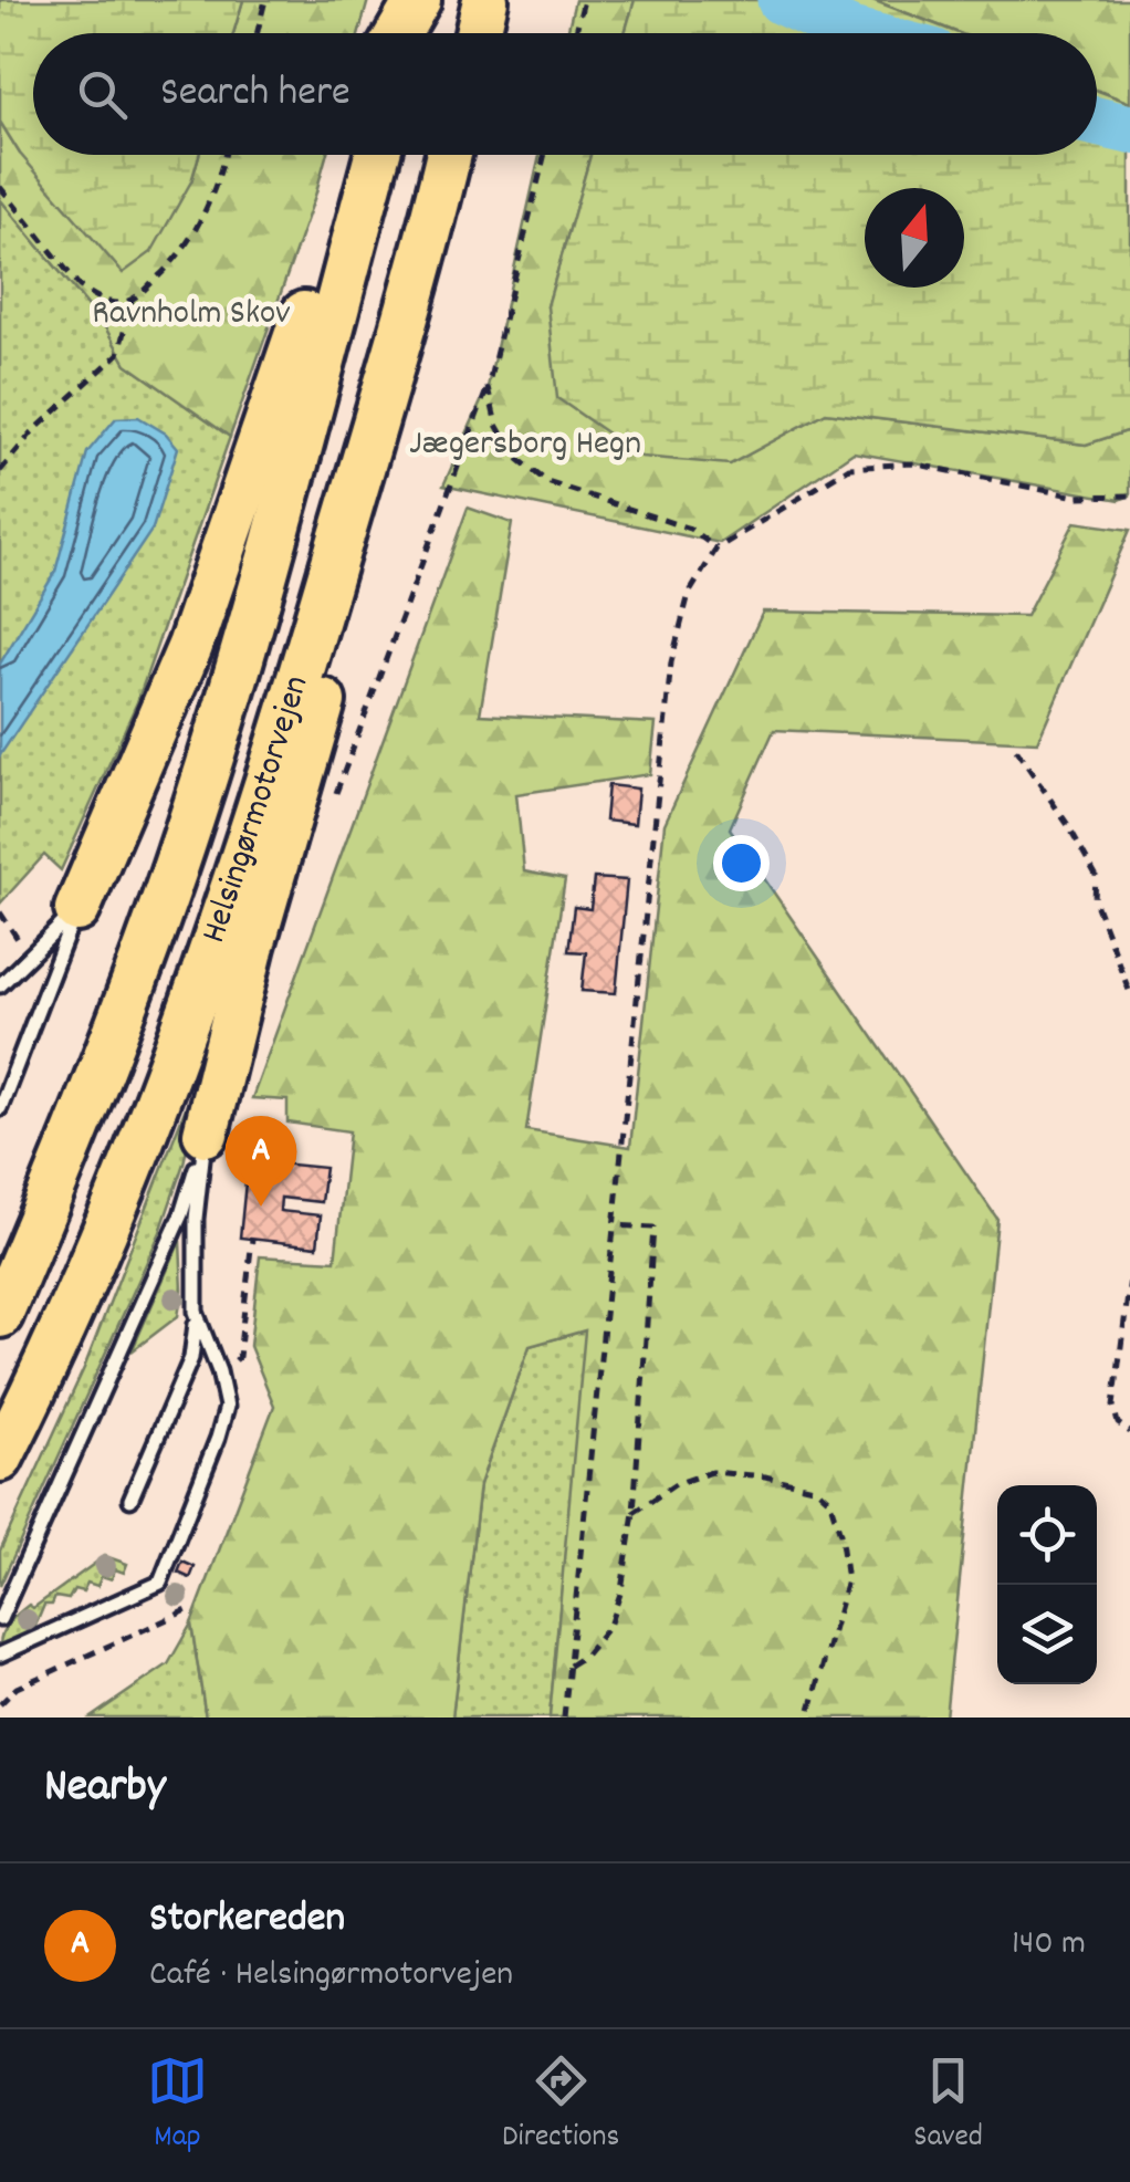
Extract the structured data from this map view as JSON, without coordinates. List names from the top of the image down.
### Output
{
  "streets": {
    "highway": ["Helsingørmotorvejen"]
  },
  "parks": ["Ravnholm Skov", "Jægersborg Hegn"],
  "north": "top",
  "page": {
    "search": "Search here",
    "pins": "A",
    "heading": "Nearby",
    "list": [
      {
        "mark": "A",
        "name": "Storkereden",
        "note": "Café · Helsingørmotorvejen",
        "value": "140 m"
      }
    ],
    "nav": ["Map", "Directions", "Saved"]
  }
}
